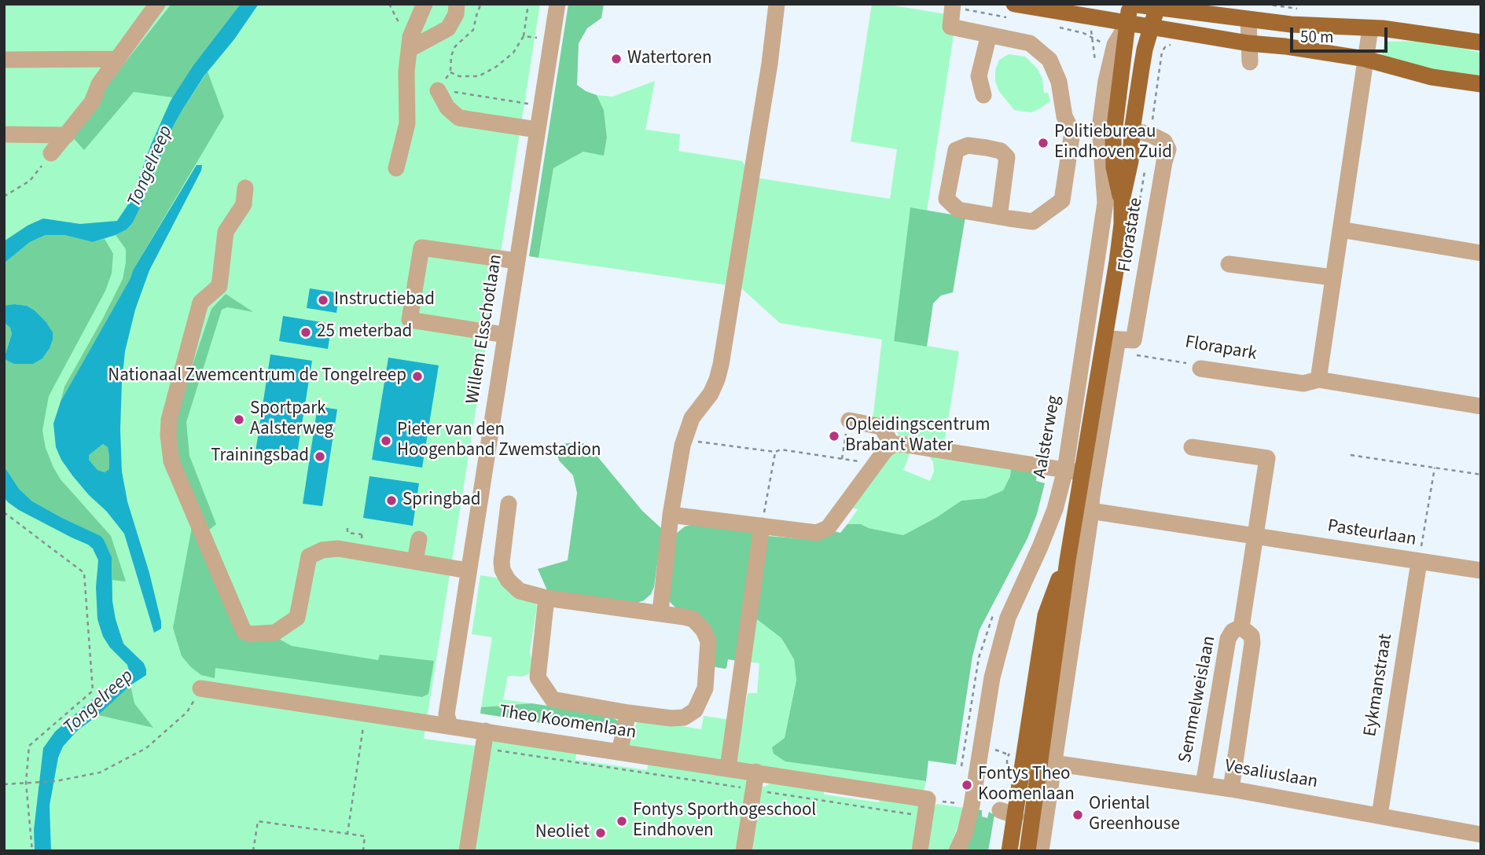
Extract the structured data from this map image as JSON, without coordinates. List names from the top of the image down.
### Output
{
  "streets": {
    "street": [
      "Florastate",
      "Willem Elsschotlaan",
      "Florapark",
      "Aalsterweg",
      "Pasteurlaan",
      "Eykmanstraat",
      "Semmelweislaan",
      "Theo Koomenlaan",
      "Vesaliuslaan"
    ]
  },
  "crossings": [
    ["Florastate", "Florapark"],
    ["Willem Elsschotlaan", "Theo Koomenlaan"],
    ["Pasteurlaan", "Eykmanstraat"],
    ["Pasteurlaan", "Semmelweislaan"],
    ["Eykmanstraat", "Vesaliuslaan"],
    ["Semmelweislaan", "Vesaliuslaan"]
  ],
  "water": ["Tongelreep"],
  "places": [
    "Watertoren",
    "Politiebureau Eindhoven Zuid",
    "Instructiebad",
    "25 meterbad",
    "Nationaal Zwemcentrum de Tongelreep",
    "Sportpark Aalsterweg",
    "Opleidingscentrum Brabant Water",
    "Pieter van den Hoogenband Zwemstadion",
    "Trainingsbad",
    "Springbad",
    "Fontys Theo Koomenlaan",
    "Oriental Greenhouse",
    "Fontys Sporthogeschool Eindhoven",
    "Neoliet"
  ],
  "scale_bar": "50 m"
}
